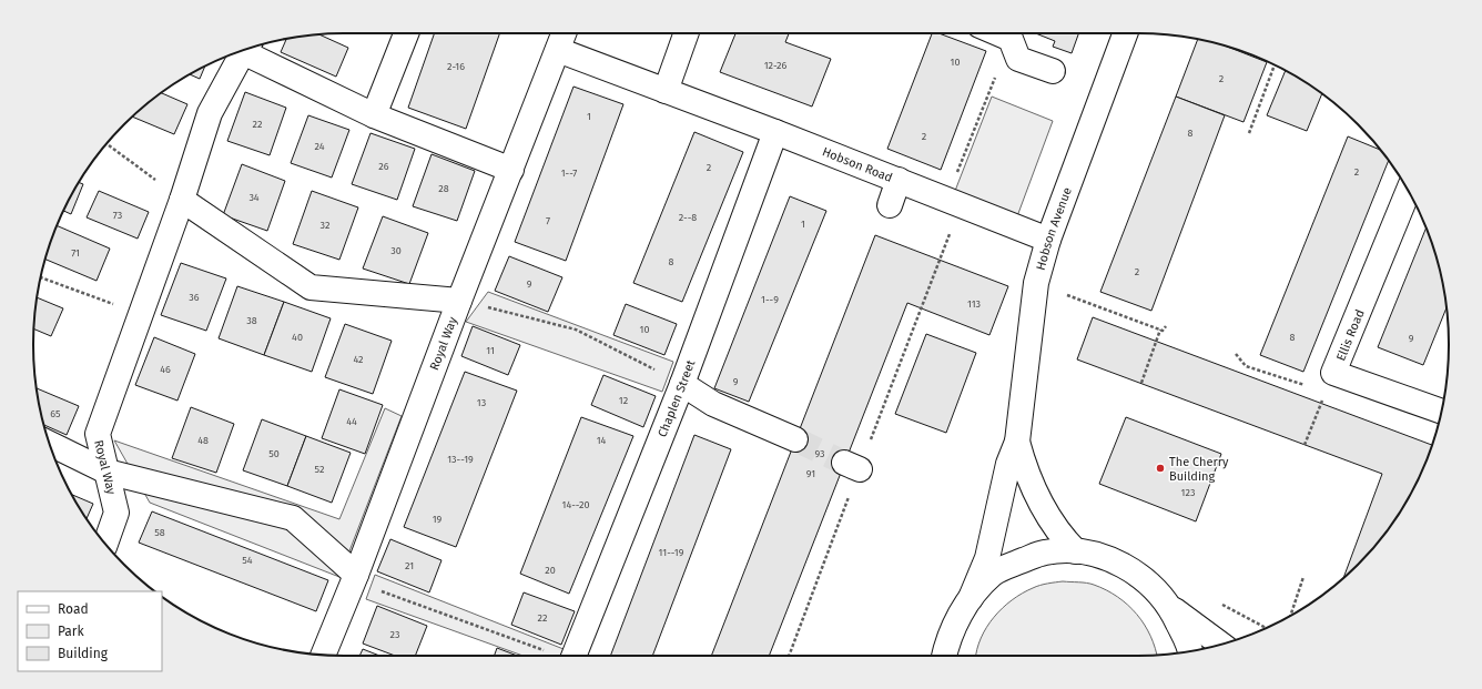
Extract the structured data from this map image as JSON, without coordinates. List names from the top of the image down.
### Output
{
  "streets": {
    "street": [
      "Hobson Road",
      "Hobson Avenue",
      "Ellis Road",
      "Royal Way",
      "Chaplen Street"
    ]
  },
  "crossings": [
    ["Hobson Road", "Hobson Avenue"],
    ["Hobson Road", "Royal Way"],
    ["Hobson Road", "Chaplen Street"]
  ],
  "places": ["The Cherry Building"],
  "house_numbers": [
    "10",
    "12-26",
    "2-16",
    "2",
    "1",
    "22",
    "8",
    "2",
    "24",
    "26",
    "2",
    "2",
    "1--7",
    "28",
    "34",
    "73",
    "2--8",
    "7",
    "1",
    "32",
    "30",
    "71",
    "8",
    "2",
    "9",
    "36",
    "1--9",
    "113",
    "38",
    "10",
    "40",
    "8",
    "9",
    "11",
    "42",
    "46",
    "9",
    "12",
    "13",
    "65",
    "44",
    "48",
    "14",
    "50",
    "93",
    "13--19",
    "52",
    "91",
    "123",
    "14--20",
    "19",
    "58",
    "11--19",
    "54",
    "21",
    "20",
    "22",
    "23"
  ],
  "legend": ["Road", "Park", "Building"]
}
